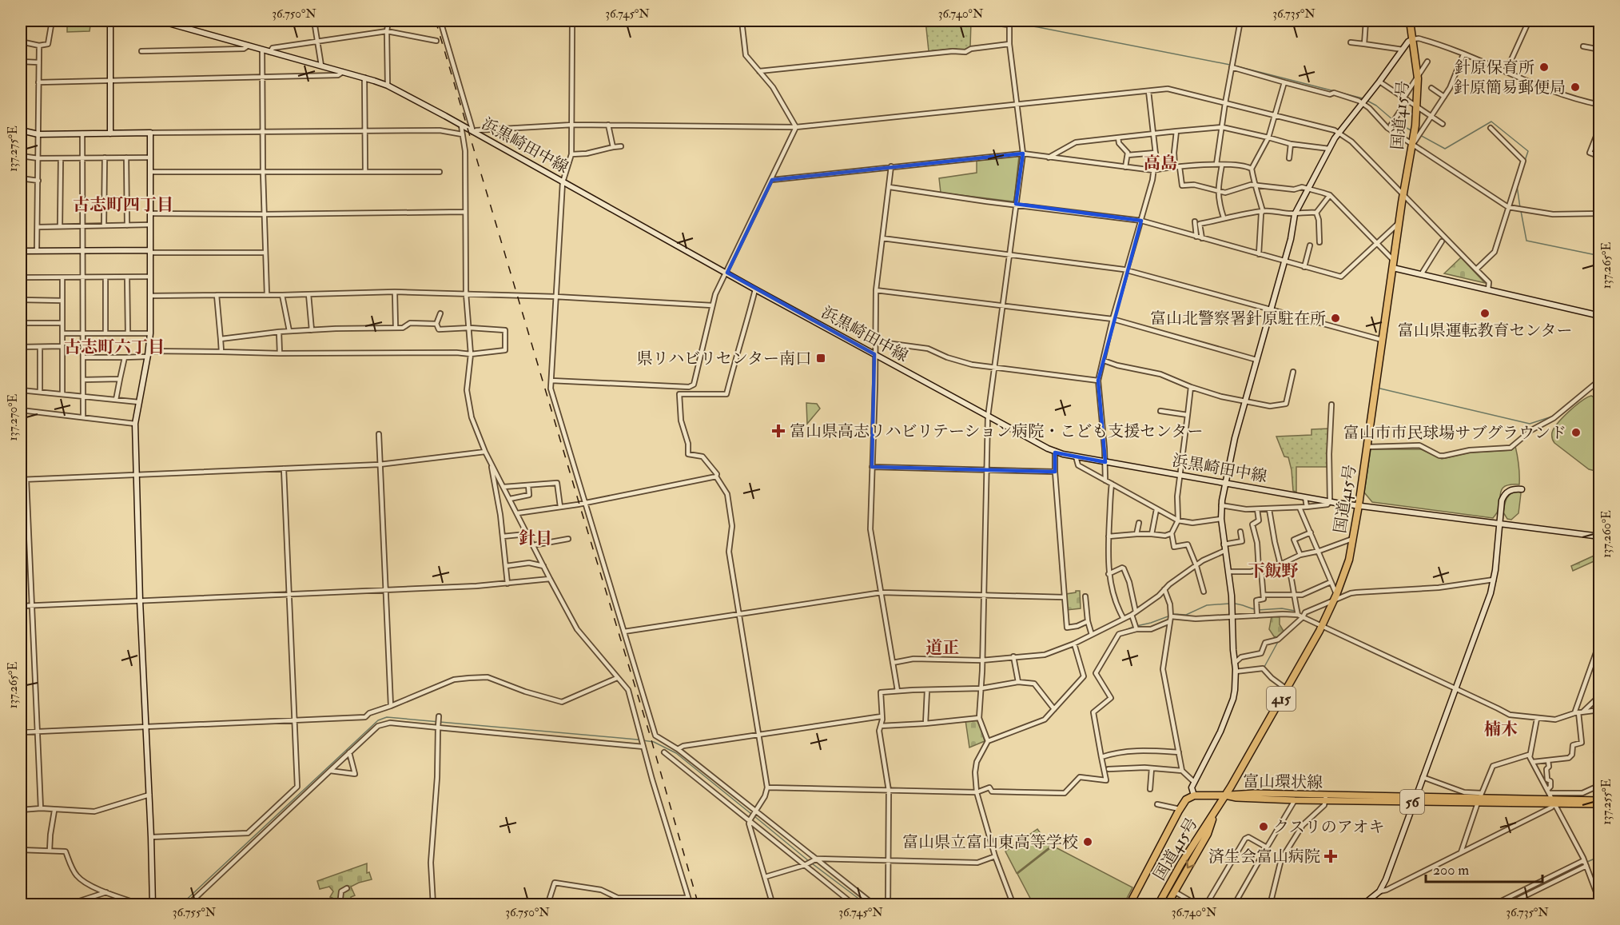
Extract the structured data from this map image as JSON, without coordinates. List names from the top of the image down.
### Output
{
  "streets": {
    "highway": ["国道415号", "415"],
    "main road": ["富山環状線", "56"],
    "street": ["浜黒崎田中線"]
  },
  "crossings": [
    ["国道415号", "浜黒崎田中線"],
    ["国道415号", "富山環状線"]
  ],
  "districts": [
    "高島",
    "古志町四丁目",
    "古志町六丁目",
    "針日",
    "下飯野",
    "道正",
    "楠木"
  ],
  "places": {
    "other": [
      "針原保育所",
      "針原簡易郵便局",
      "富山県運転教育センター",
      "富山北警察署針原駐在所",
      "富山市市民球場サブグラウンド",
      "クスリのアオキ",
      "富山県立富山東高等学校"
    ],
    "transit": ["県リハビリセンター南口"],
    "health": ["富山県高志リハビリテーション病院・こども支援センター", "済生会富山病院"]
  },
  "scale_bar": "200 m",
  "coordinates": [
    "36.750°N",
    "36.745°N",
    "36.740°N",
    "36.735°N",
    "137.275°E",
    "137.265°E",
    "137.270°E",
    "137.260°E",
    "137.255°E",
    "36.755°N"
  ]
}
